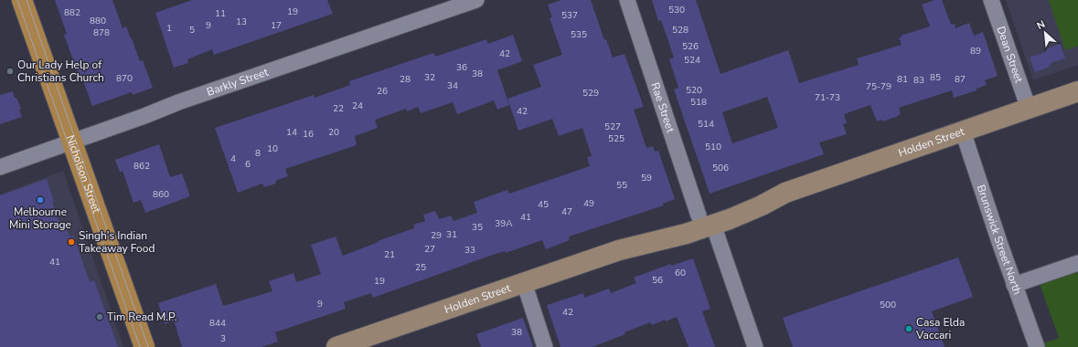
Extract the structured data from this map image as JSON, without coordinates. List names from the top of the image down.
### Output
{
  "streets": {
    "main road": ["Holden Street", "Nicholson Street"],
    "street": [
      "Dean Street",
      "Barkly Street",
      "Rae Street",
      "Brunswick Street North"
    ]
  },
  "crossings": [
    ["Dean Street", "Holden Street"],
    ["Barkly Street", "Nicholson Street"],
    ["Rae Street", "Holden Street"],
    ["Holden Street", "Brunswick Street North"]
  ],
  "places": [
    "Our Lady Help of Christians Church",
    "Melbourne Mini Storage",
    "Singh's Indian Takeaway Food",
    "Tim Read M.P.",
    "Casa Elda Vaccari"
  ],
  "house_numbers": [
    "530",
    "19",
    "882",
    "11",
    "537",
    "880",
    "13",
    "9",
    "17",
    "1",
    "5",
    "528",
    "878",
    "535",
    "526",
    "89",
    "42",
    "524",
    "36",
    "38",
    "32",
    "85",
    "870",
    "28",
    "81",
    "87",
    "83",
    "34",
    "75-79",
    "520",
    "26",
    "529",
    "71-73",
    "518",
    "24",
    "22",
    "42",
    "514",
    "527",
    "14",
    "20",
    "16",
    "525",
    "510",
    "10",
    "8",
    "4",
    "6",
    "862",
    "506",
    "59",
    "55",
    "860",
    "49",
    "45",
    "47",
    "41",
    "39A",
    "35",
    "31",
    "29",
    "27",
    "33",
    "21",
    "41",
    "25",
    "60",
    "56",
    "19",
    "9",
    "500",
    "42",
    "844",
    "38",
    "3"
  ],
  "north": "top left"
}
